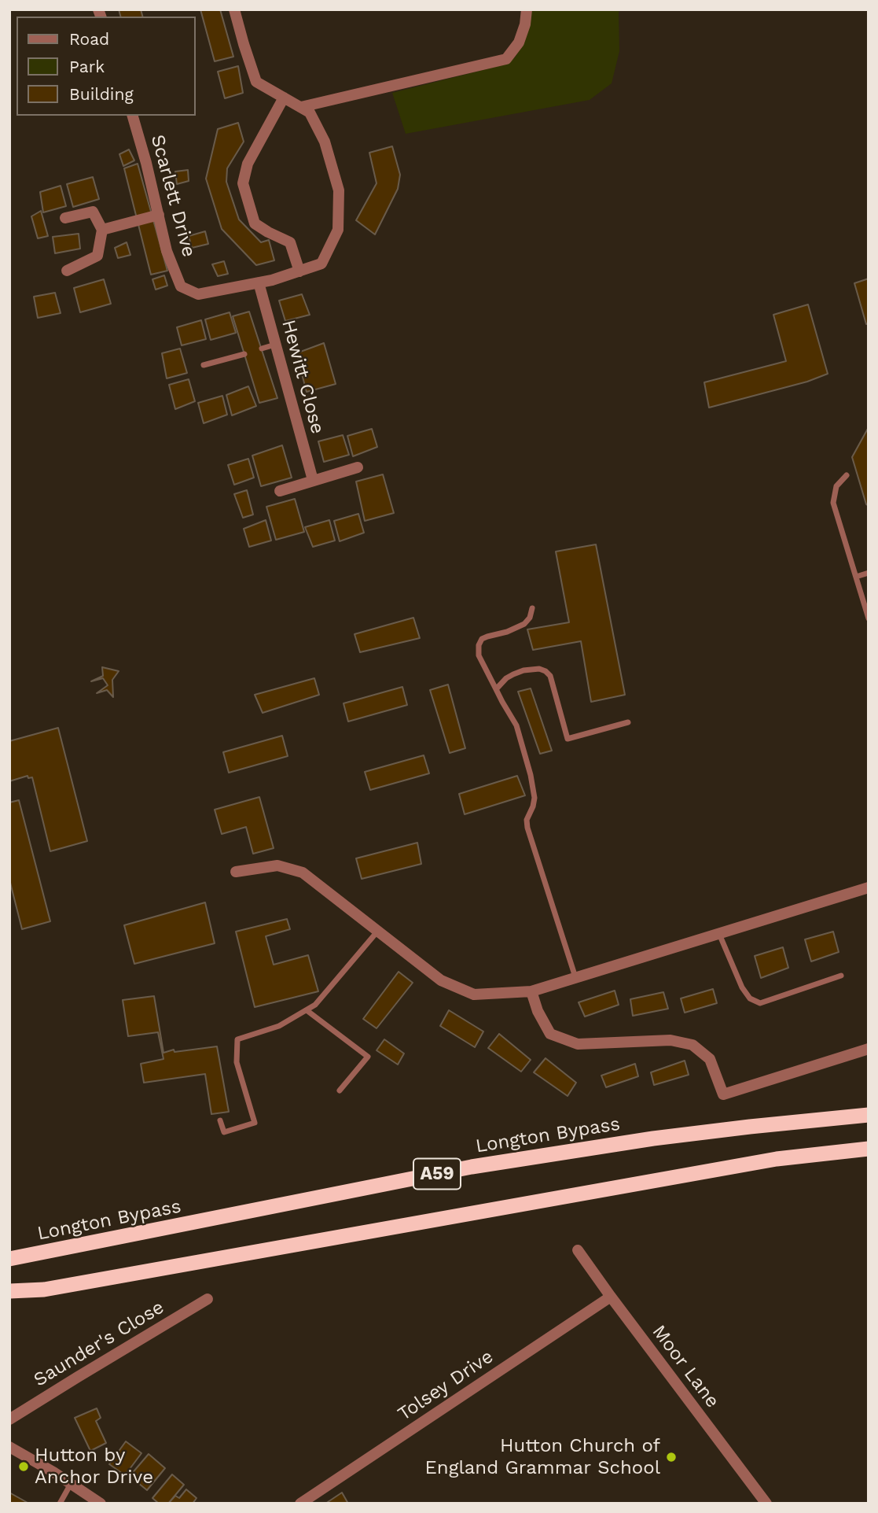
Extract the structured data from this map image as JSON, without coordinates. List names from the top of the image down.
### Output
{
  "streets": {
    "highway": ["Longton Bypass", "A59"],
    "street": [
      "Scarlett Drive",
      "Hewitt Close",
      "Saunder's Close",
      "Moor Lane",
      "Tolsey Drive"
    ]
  },
  "crossings": [
    ["Scarlett Drive", "Hewitt Close"],
    ["Moor Lane", "Tolsey Drive"]
  ],
  "places": ["Hutton Church of England Grammar School", "Hutton by Anchor Drive"],
  "legend": ["Road", "Park", "Building"]
}
